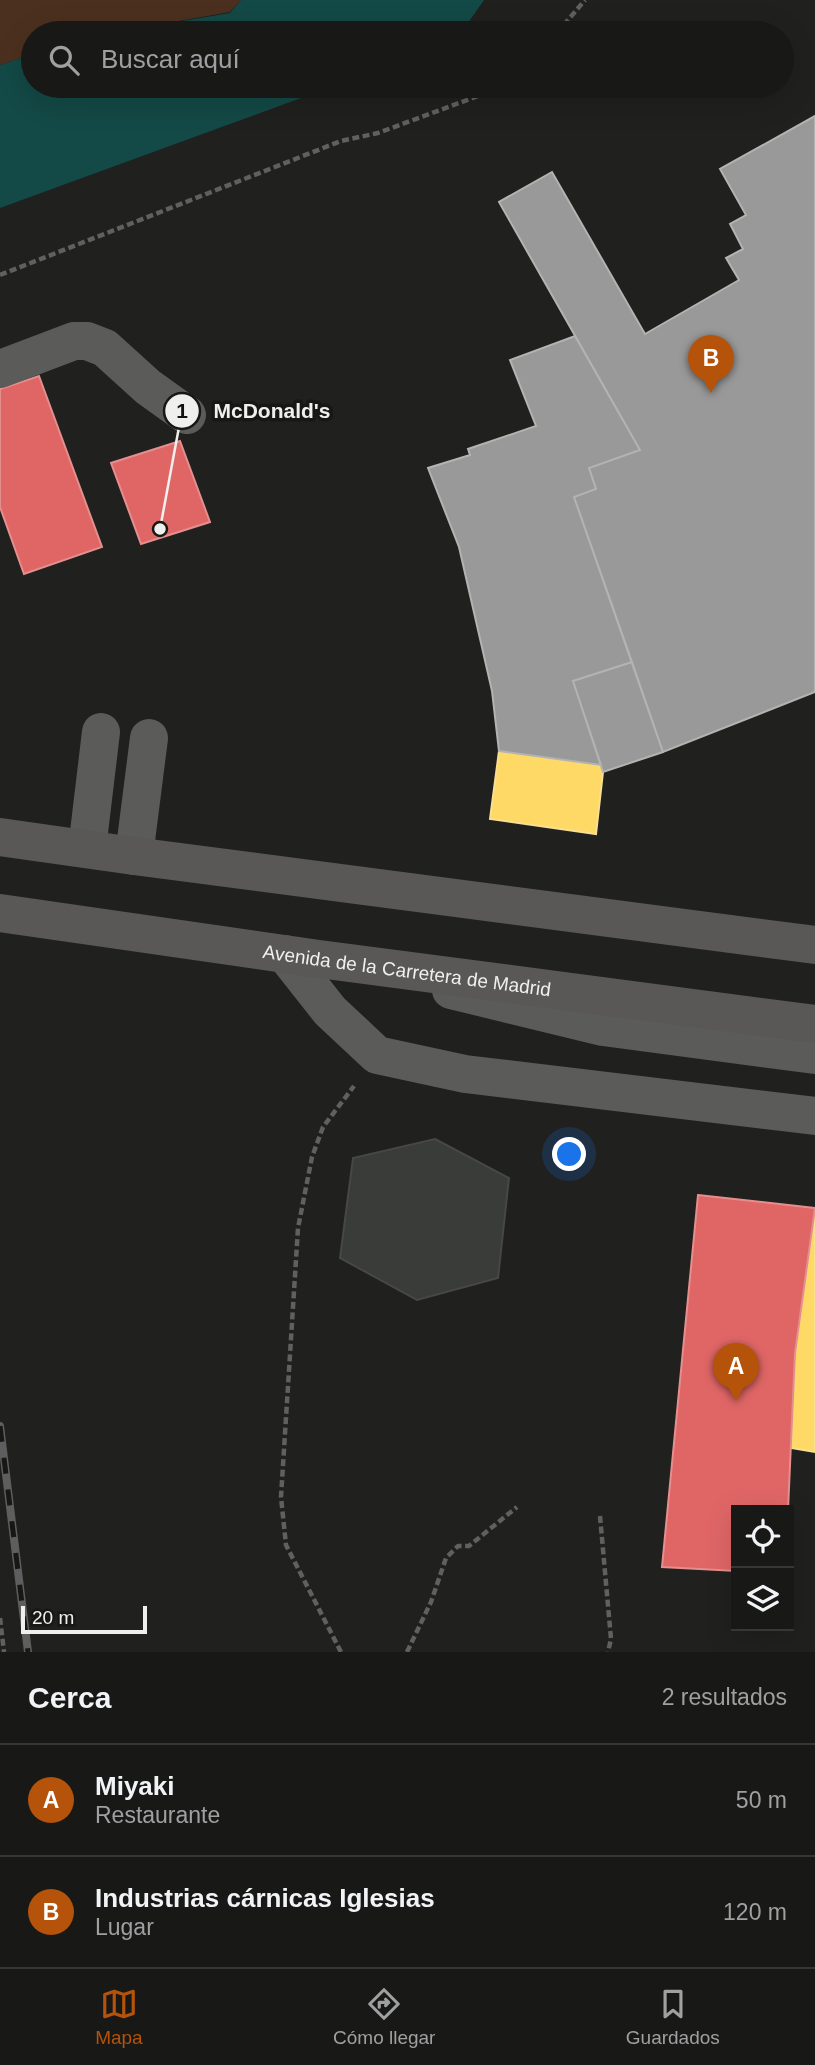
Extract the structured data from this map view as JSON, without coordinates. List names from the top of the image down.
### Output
{
  "streets": {
    "highway": ["Avenida de la Carretera de Madrid"]
  },
  "places": ["McDonald's"],
  "scale_bar": "20 m",
  "page": {
    "search": "Buscar aquí",
    "pins": ["B", "A"],
    "scale": "20 m",
    "heading": ["Cerca", "2 resultados"],
    "list": [
      {
        "mark": "A",
        "name": "Miyaki",
        "note": "Restaurante",
        "value": "50 m"
      },
      {
        "mark": "B",
        "name": "Industrias cárnicas Iglesias",
        "note": "Lugar",
        "value": "120 m"
      }
    ],
    "nav": ["Mapa", "Cómo llegar", "Guardados"]
  }
}
